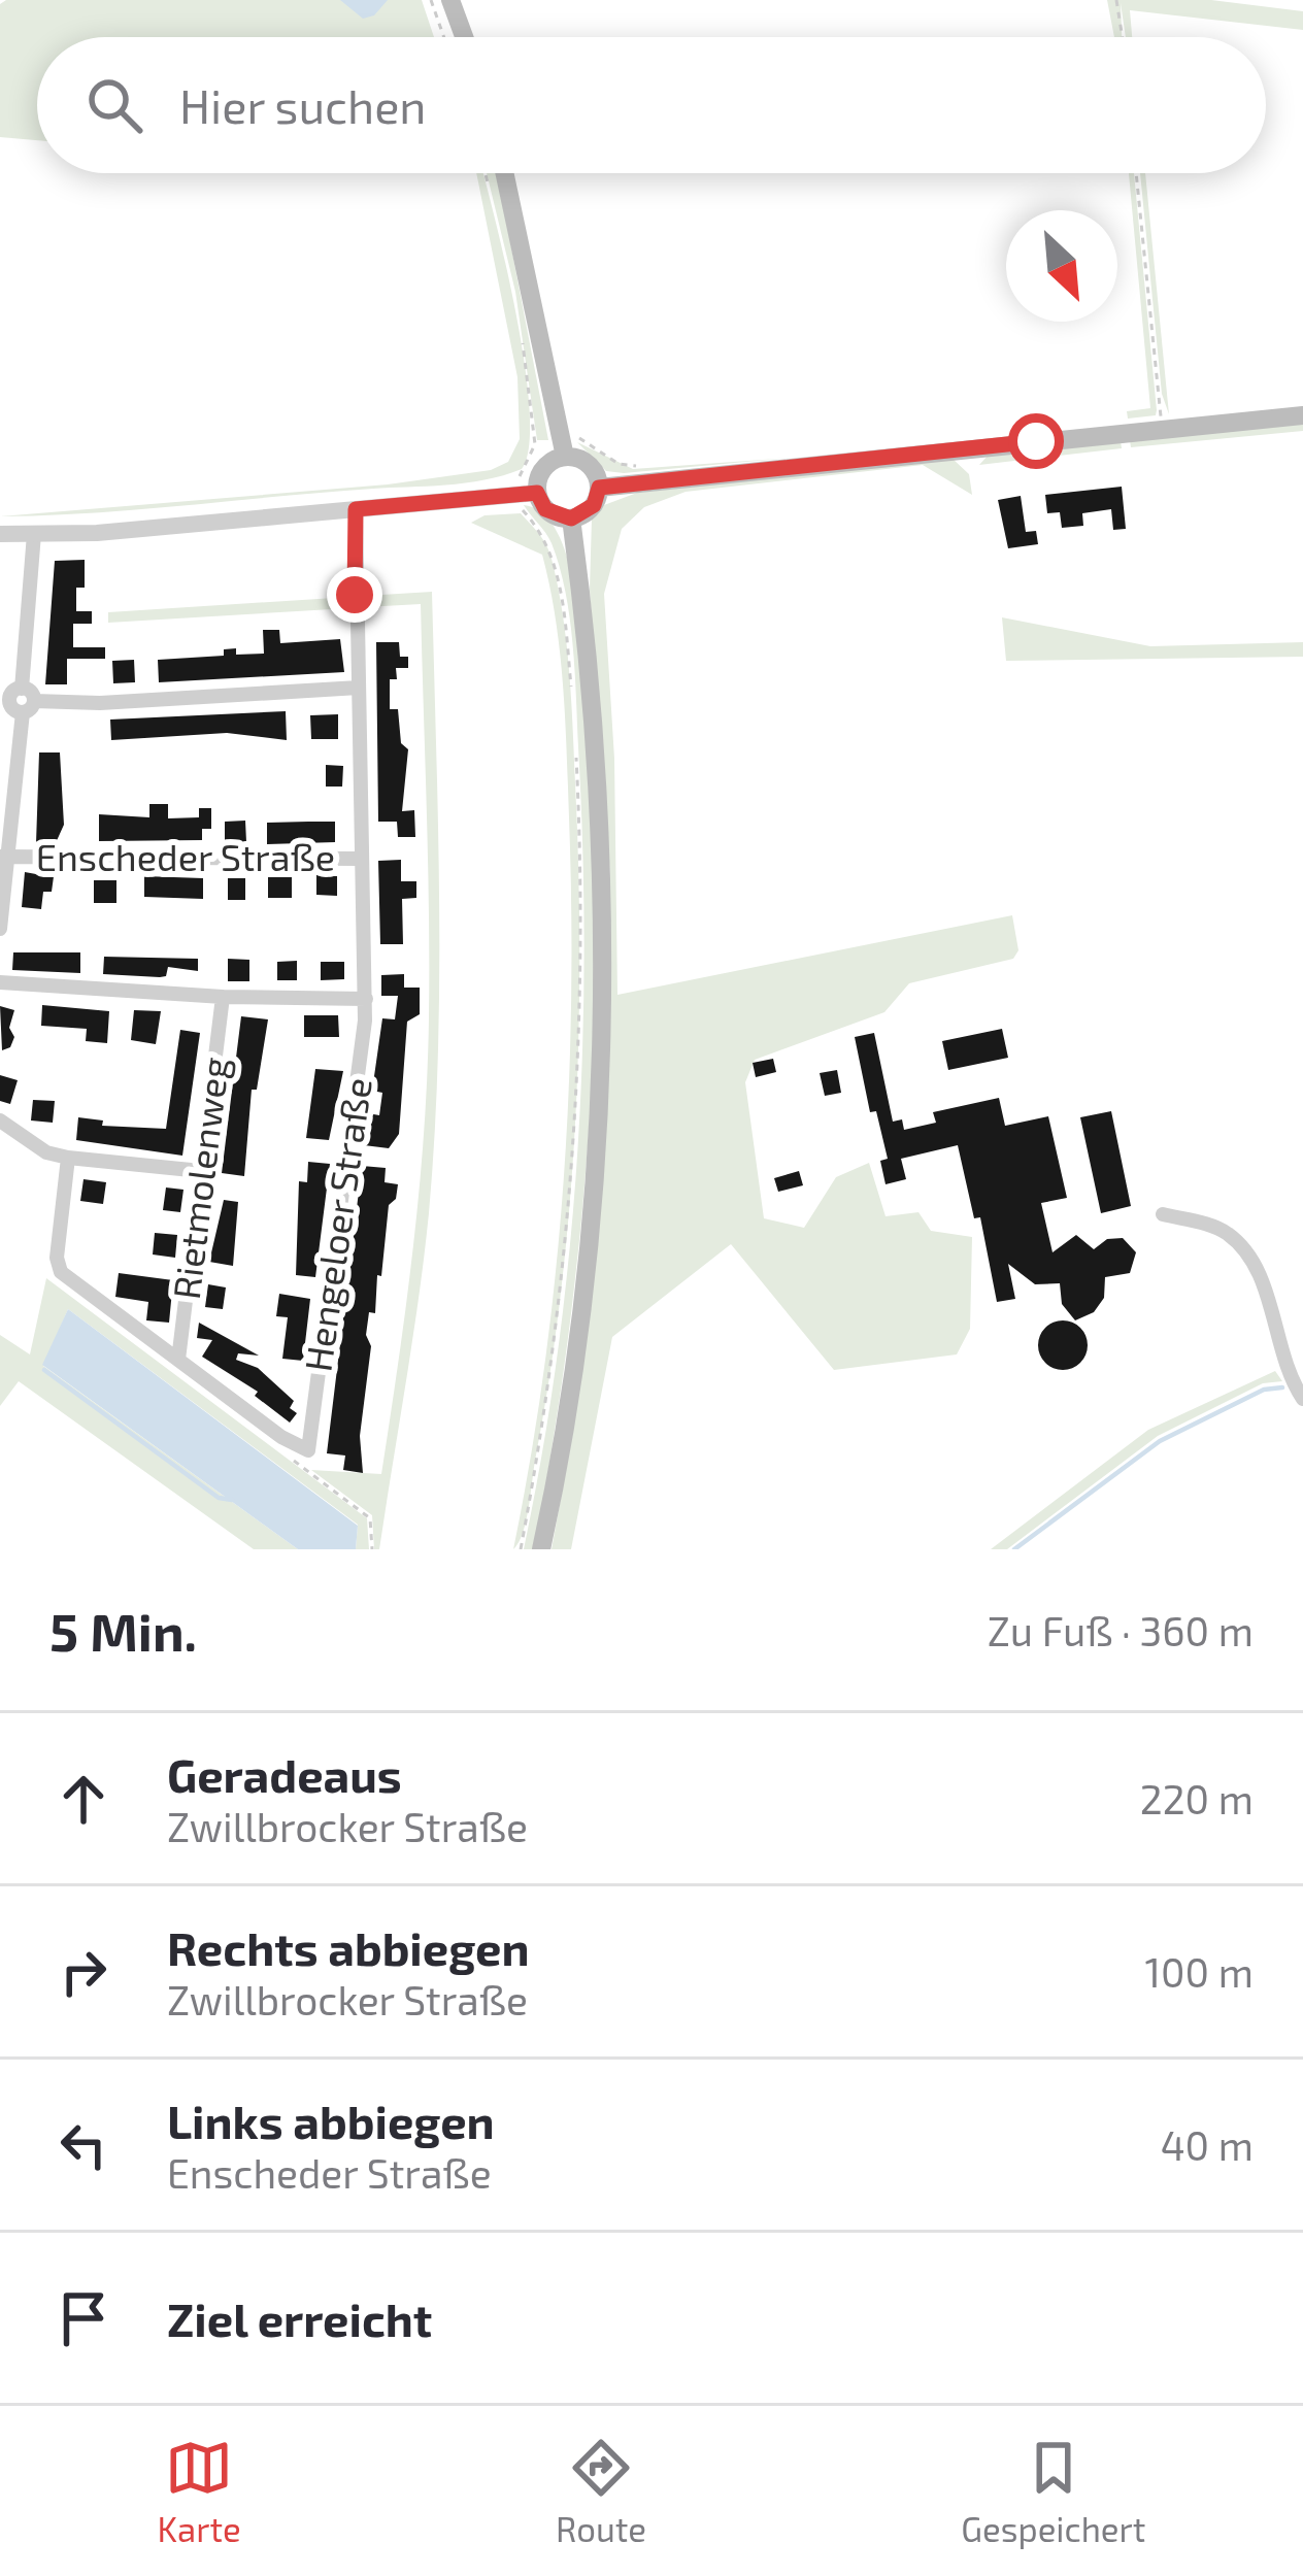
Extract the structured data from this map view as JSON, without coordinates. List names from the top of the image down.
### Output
{
  "streets": {
    "street": ["Enscheder Straße", "Rietmolenweg", "Hengeloer Straße"]
  },
  "crossings": [
    ["Enscheder Straße", "Hengeloer Straße"],
    ["Rietmolenweg", "Hengeloer Straße"]
  ],
  "north": "bottom right",
  "page": {
    "search": "Hier suchen",
    "heading": ["5 Min.", "Zu Fuß · 360 m"],
    "list": [
      ["Geradeaus", "Zwillbrocker Straße", "220 m"],
      ["Rechts abbiegen", "Zwillbrocker Straße", "100 m"],
      ["Links abbiegen", "Enscheder Straße", "40 m"],
      "Ziel erreicht"
    ],
    "nav": ["Karte", "Route", "Gespeichert"]
  }
}
